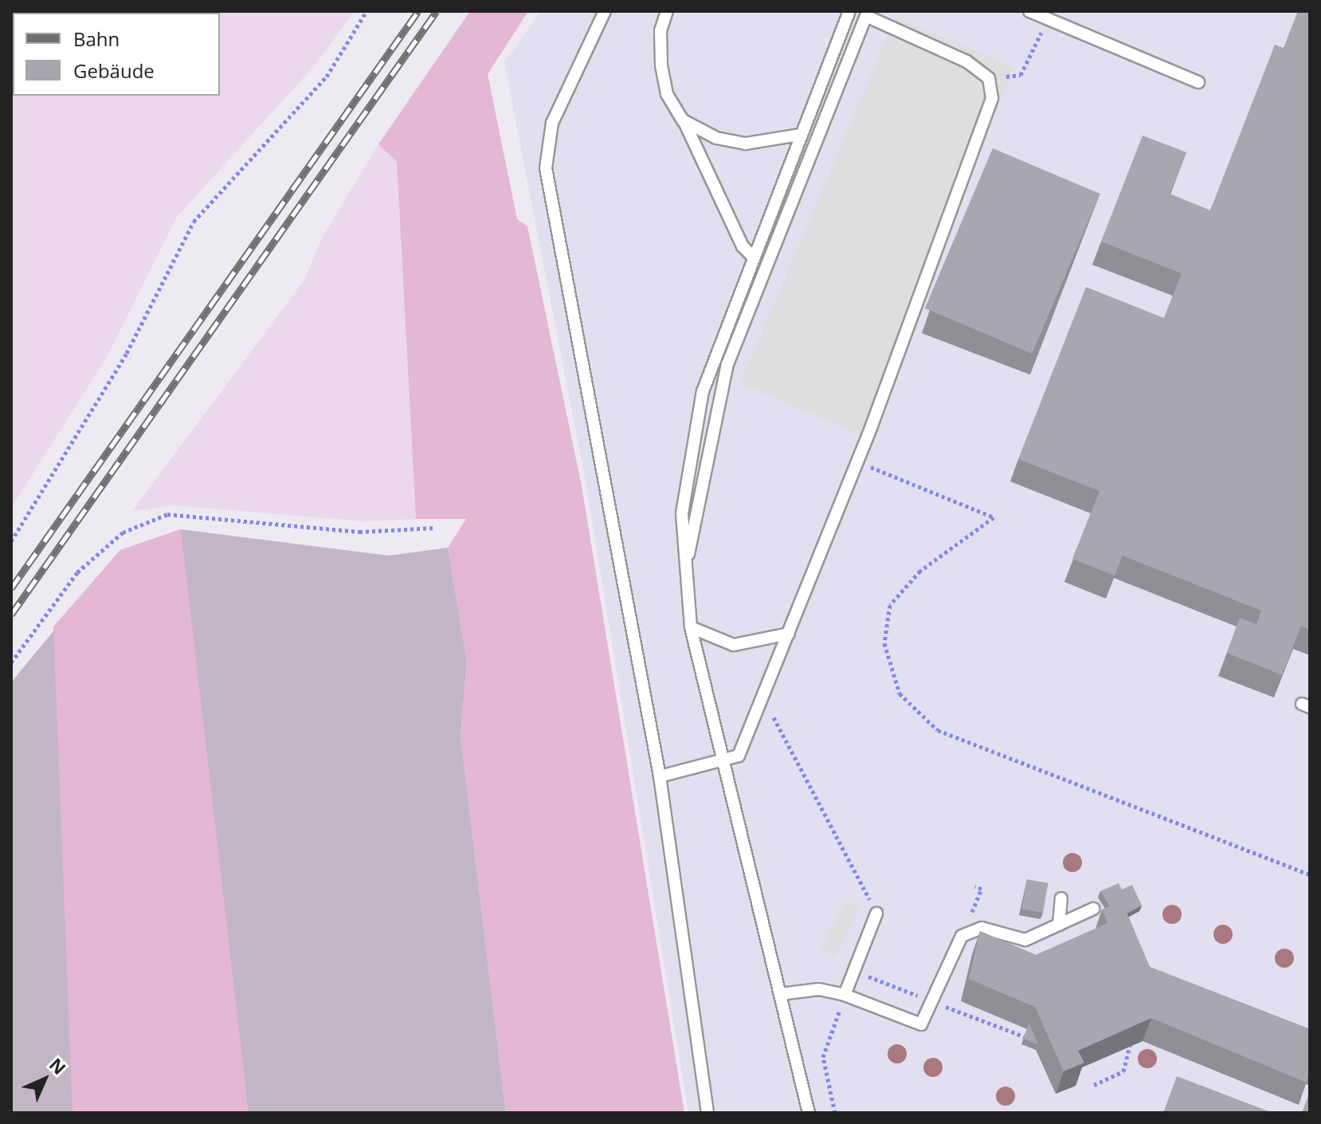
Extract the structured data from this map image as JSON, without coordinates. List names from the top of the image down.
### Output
{
  "legend": ["Bahn", "Gebäude"],
  "north": "top right"
}
